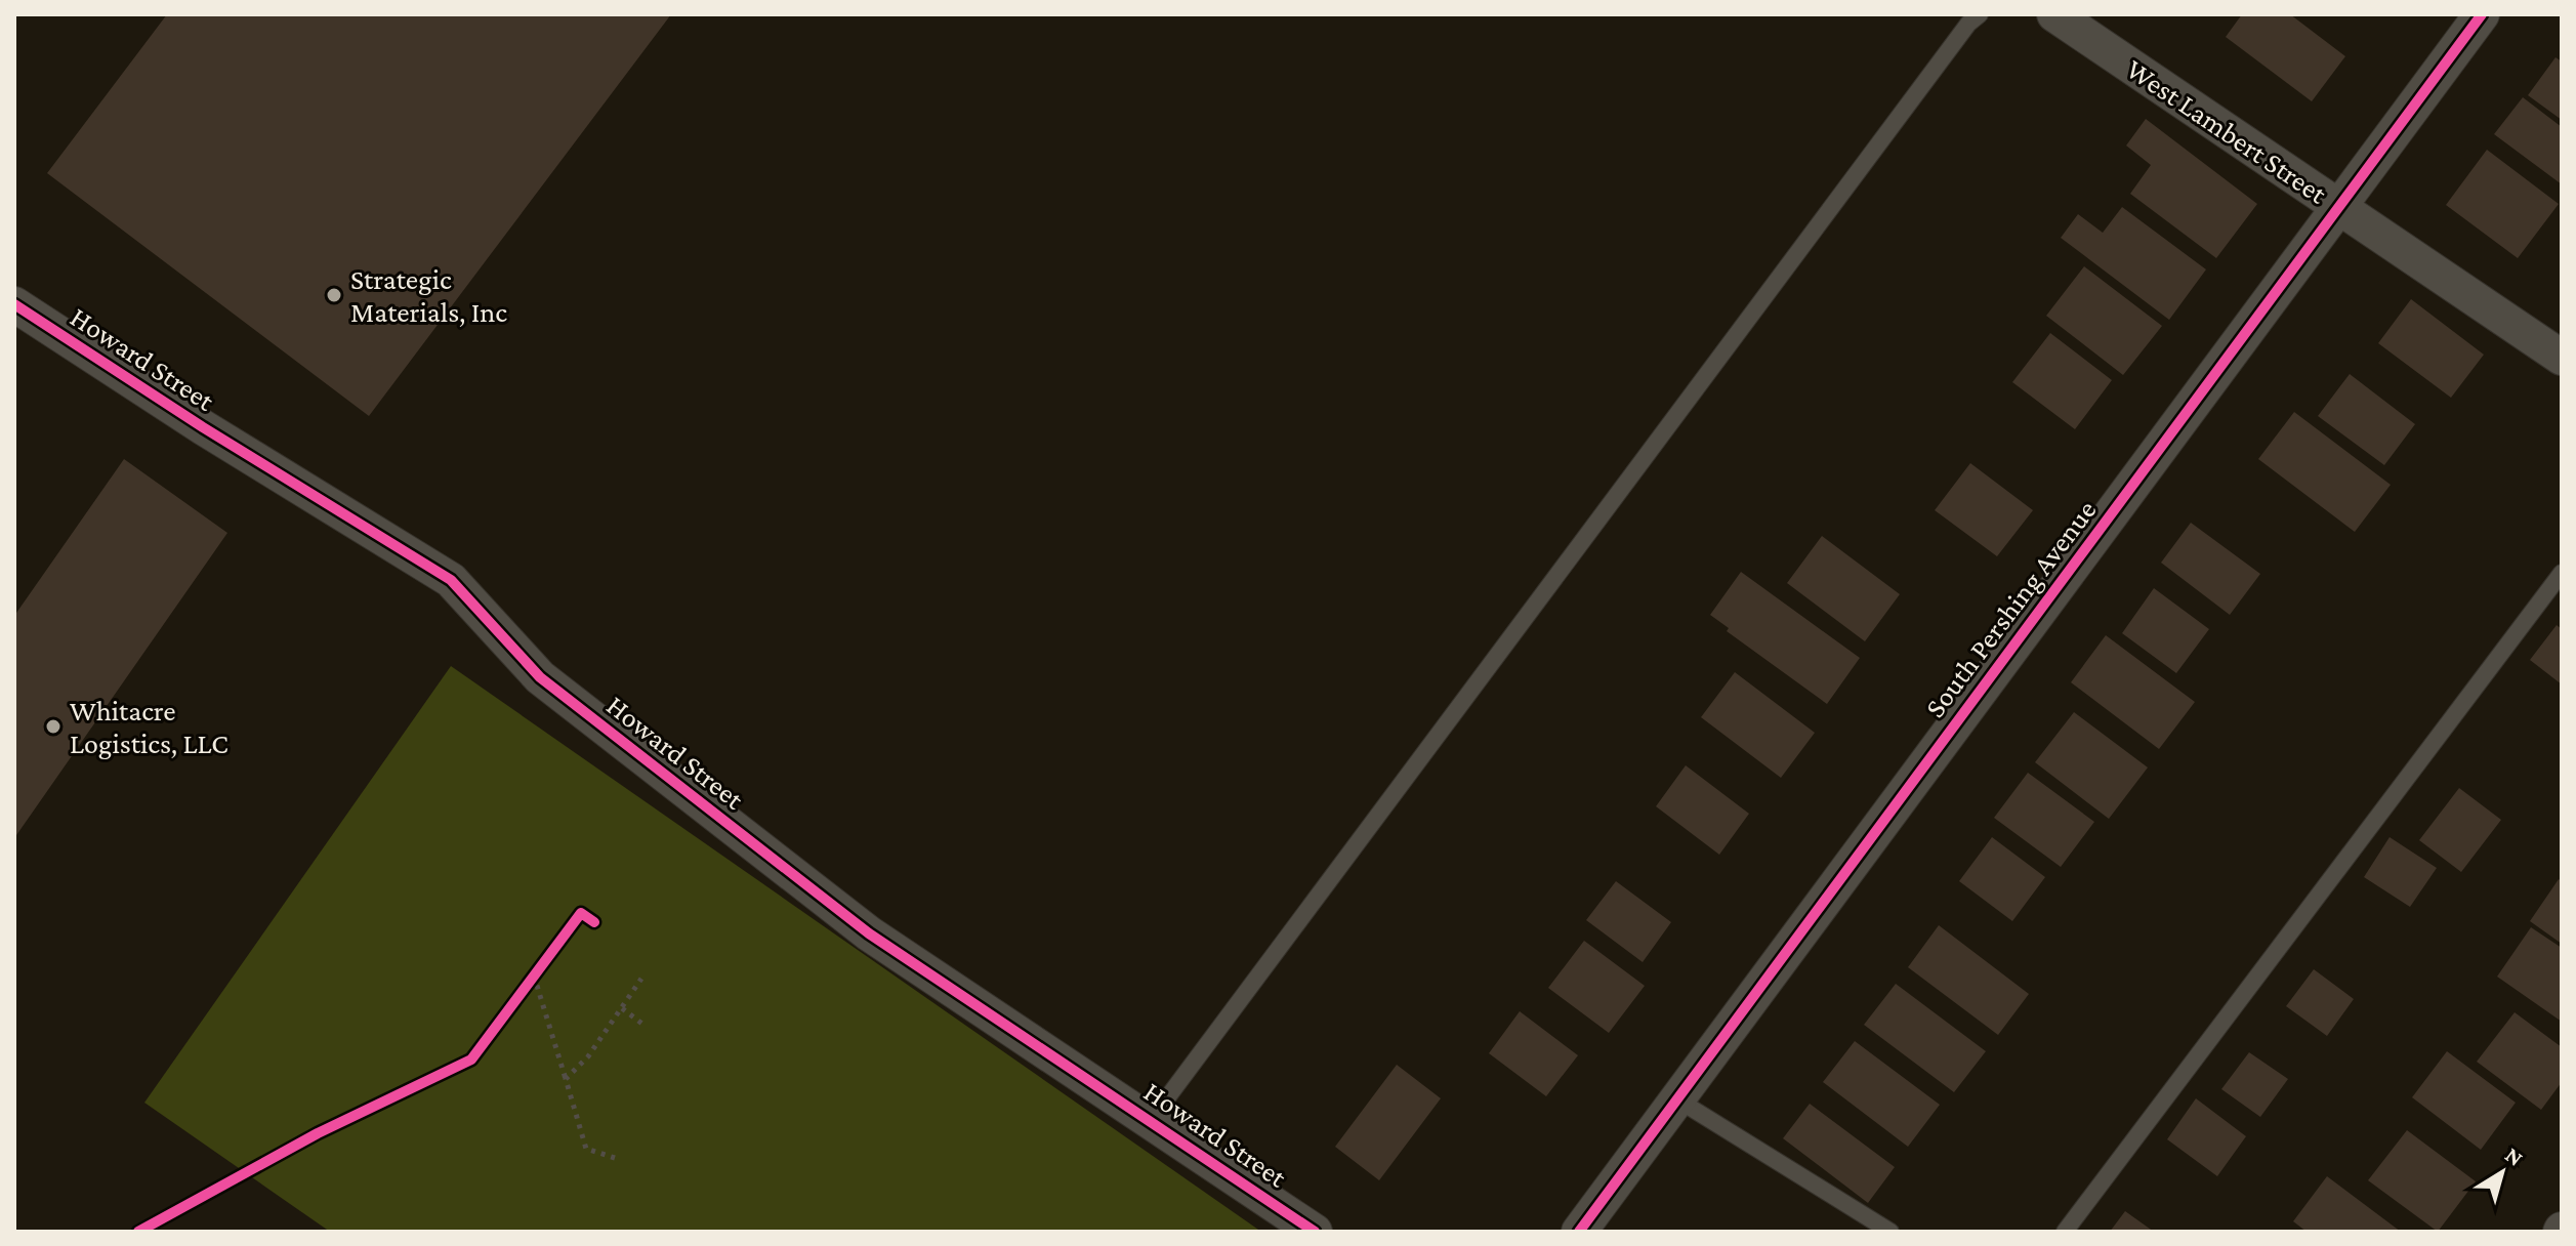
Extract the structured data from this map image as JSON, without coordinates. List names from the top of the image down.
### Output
{
  "streets": {
    "street": ["West Lambert Street", "Howard Street", "South Pershing Avenue"]
  },
  "crossings": [
    ["West Lambert Street", "South Pershing Avenue"]
  ],
  "places": ["Strategic Materials, Inc", "Whitacre Logistics, LLC"],
  "north": "top right"
}
